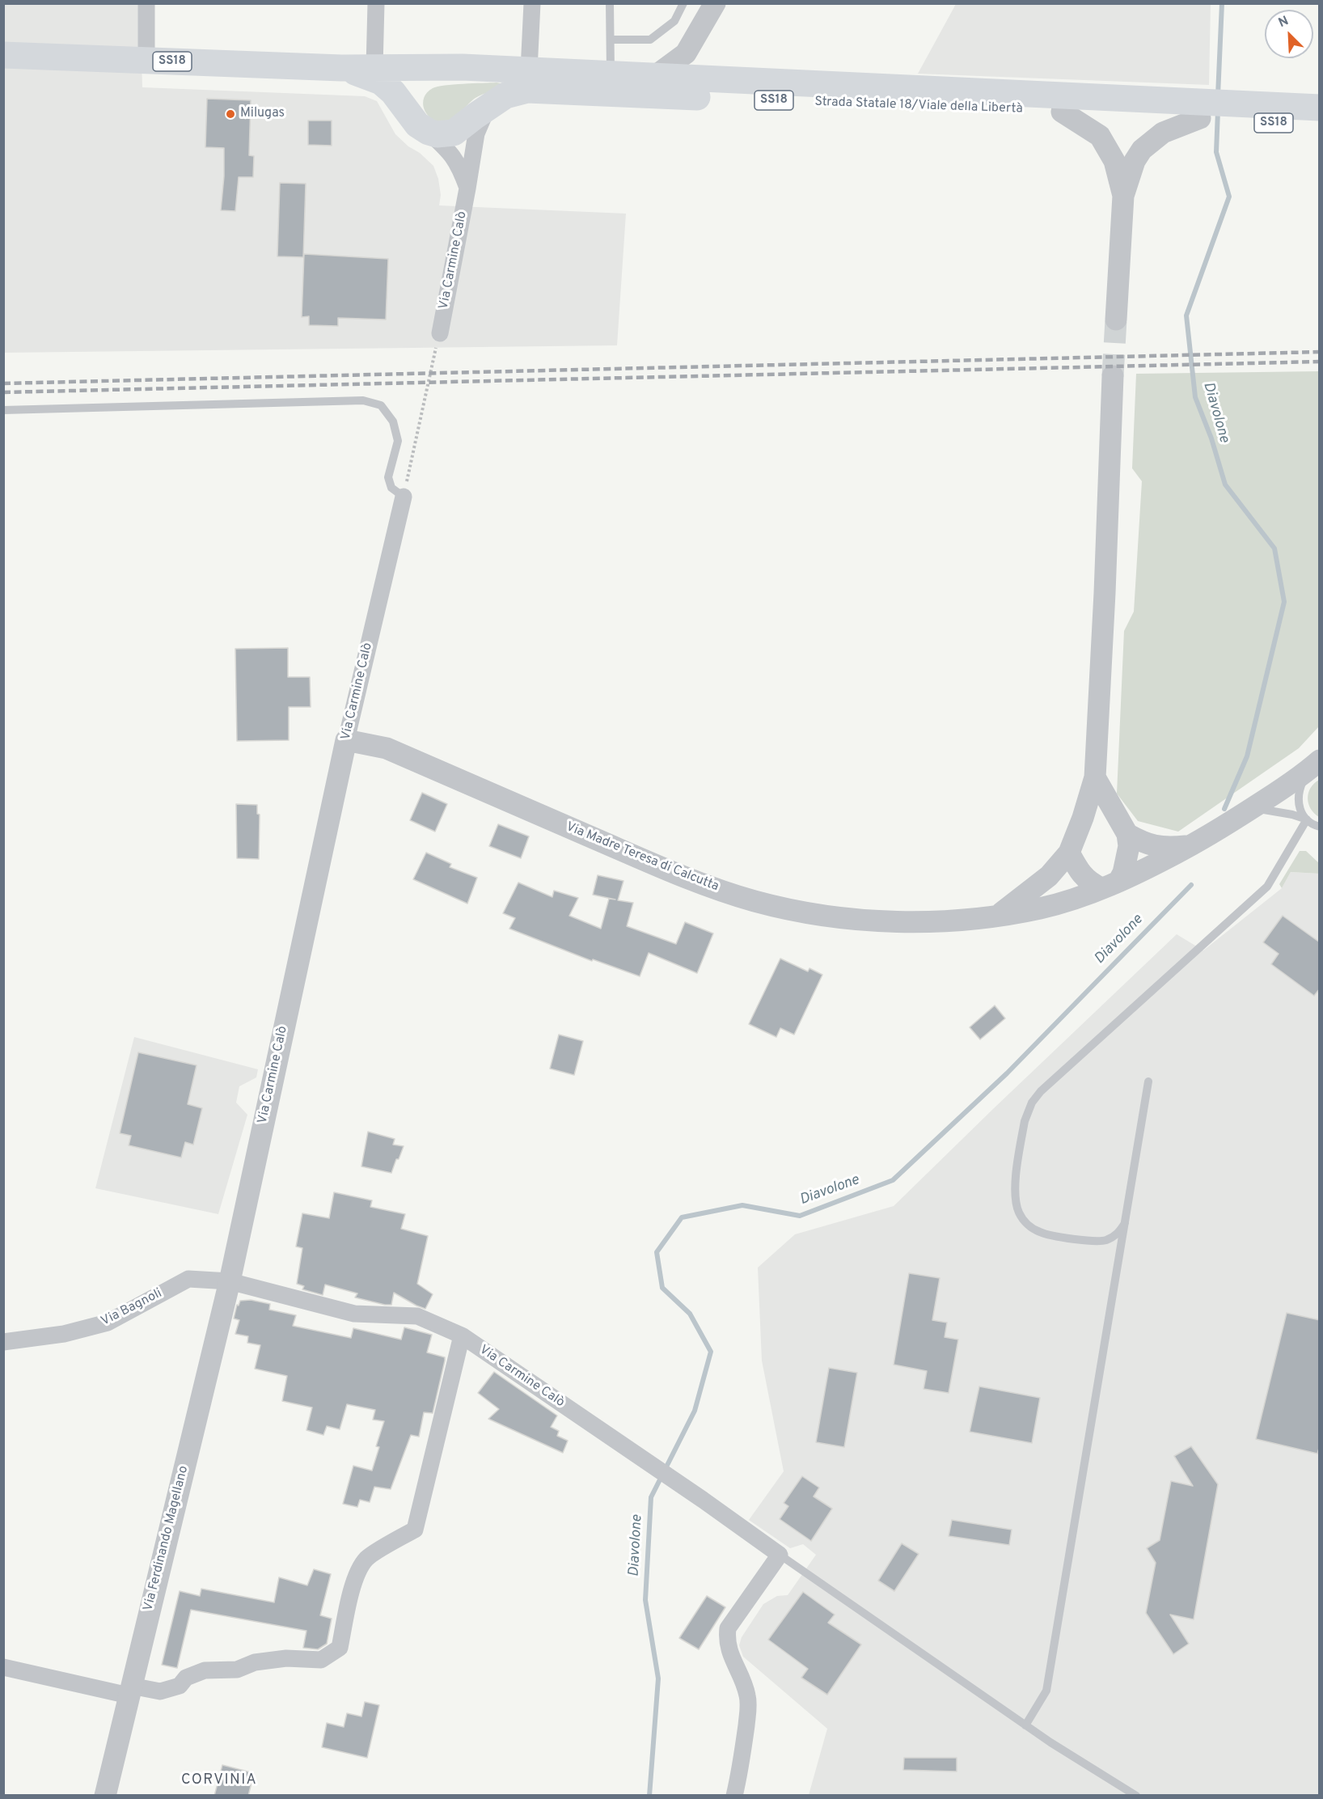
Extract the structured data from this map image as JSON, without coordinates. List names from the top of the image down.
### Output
{
  "streets": {
    "main road": ["SS18", "Strada Statale 18/Viale della Libertà"],
    "street": [
      "Via Carmine Calò",
      "Via Madre Teresa di Calcutta",
      "Via Bagnoli",
      "Via Ferdinando Magellano"
    ]
  },
  "crossings": [
    ["SS18", "Strada Statale 18/Viale della Libertà"],
    ["Strada Statale 18/Viale della Libertà", "Via Carmine Calò"],
    ["Via Carmine Calò", "Via Madre Teresa di Calcutta"],
    ["Via Carmine Calò", "Via Bagnoli"],
    ["Via Carmine Calò", "Via Ferdinando Magellano"],
    ["Via Bagnoli", "Via Ferdinando Magellano"]
  ],
  "districts": ["CORVINIA"],
  "water": ["Diavolone"],
  "places": ["Milugas"],
  "north": "top left"
}
